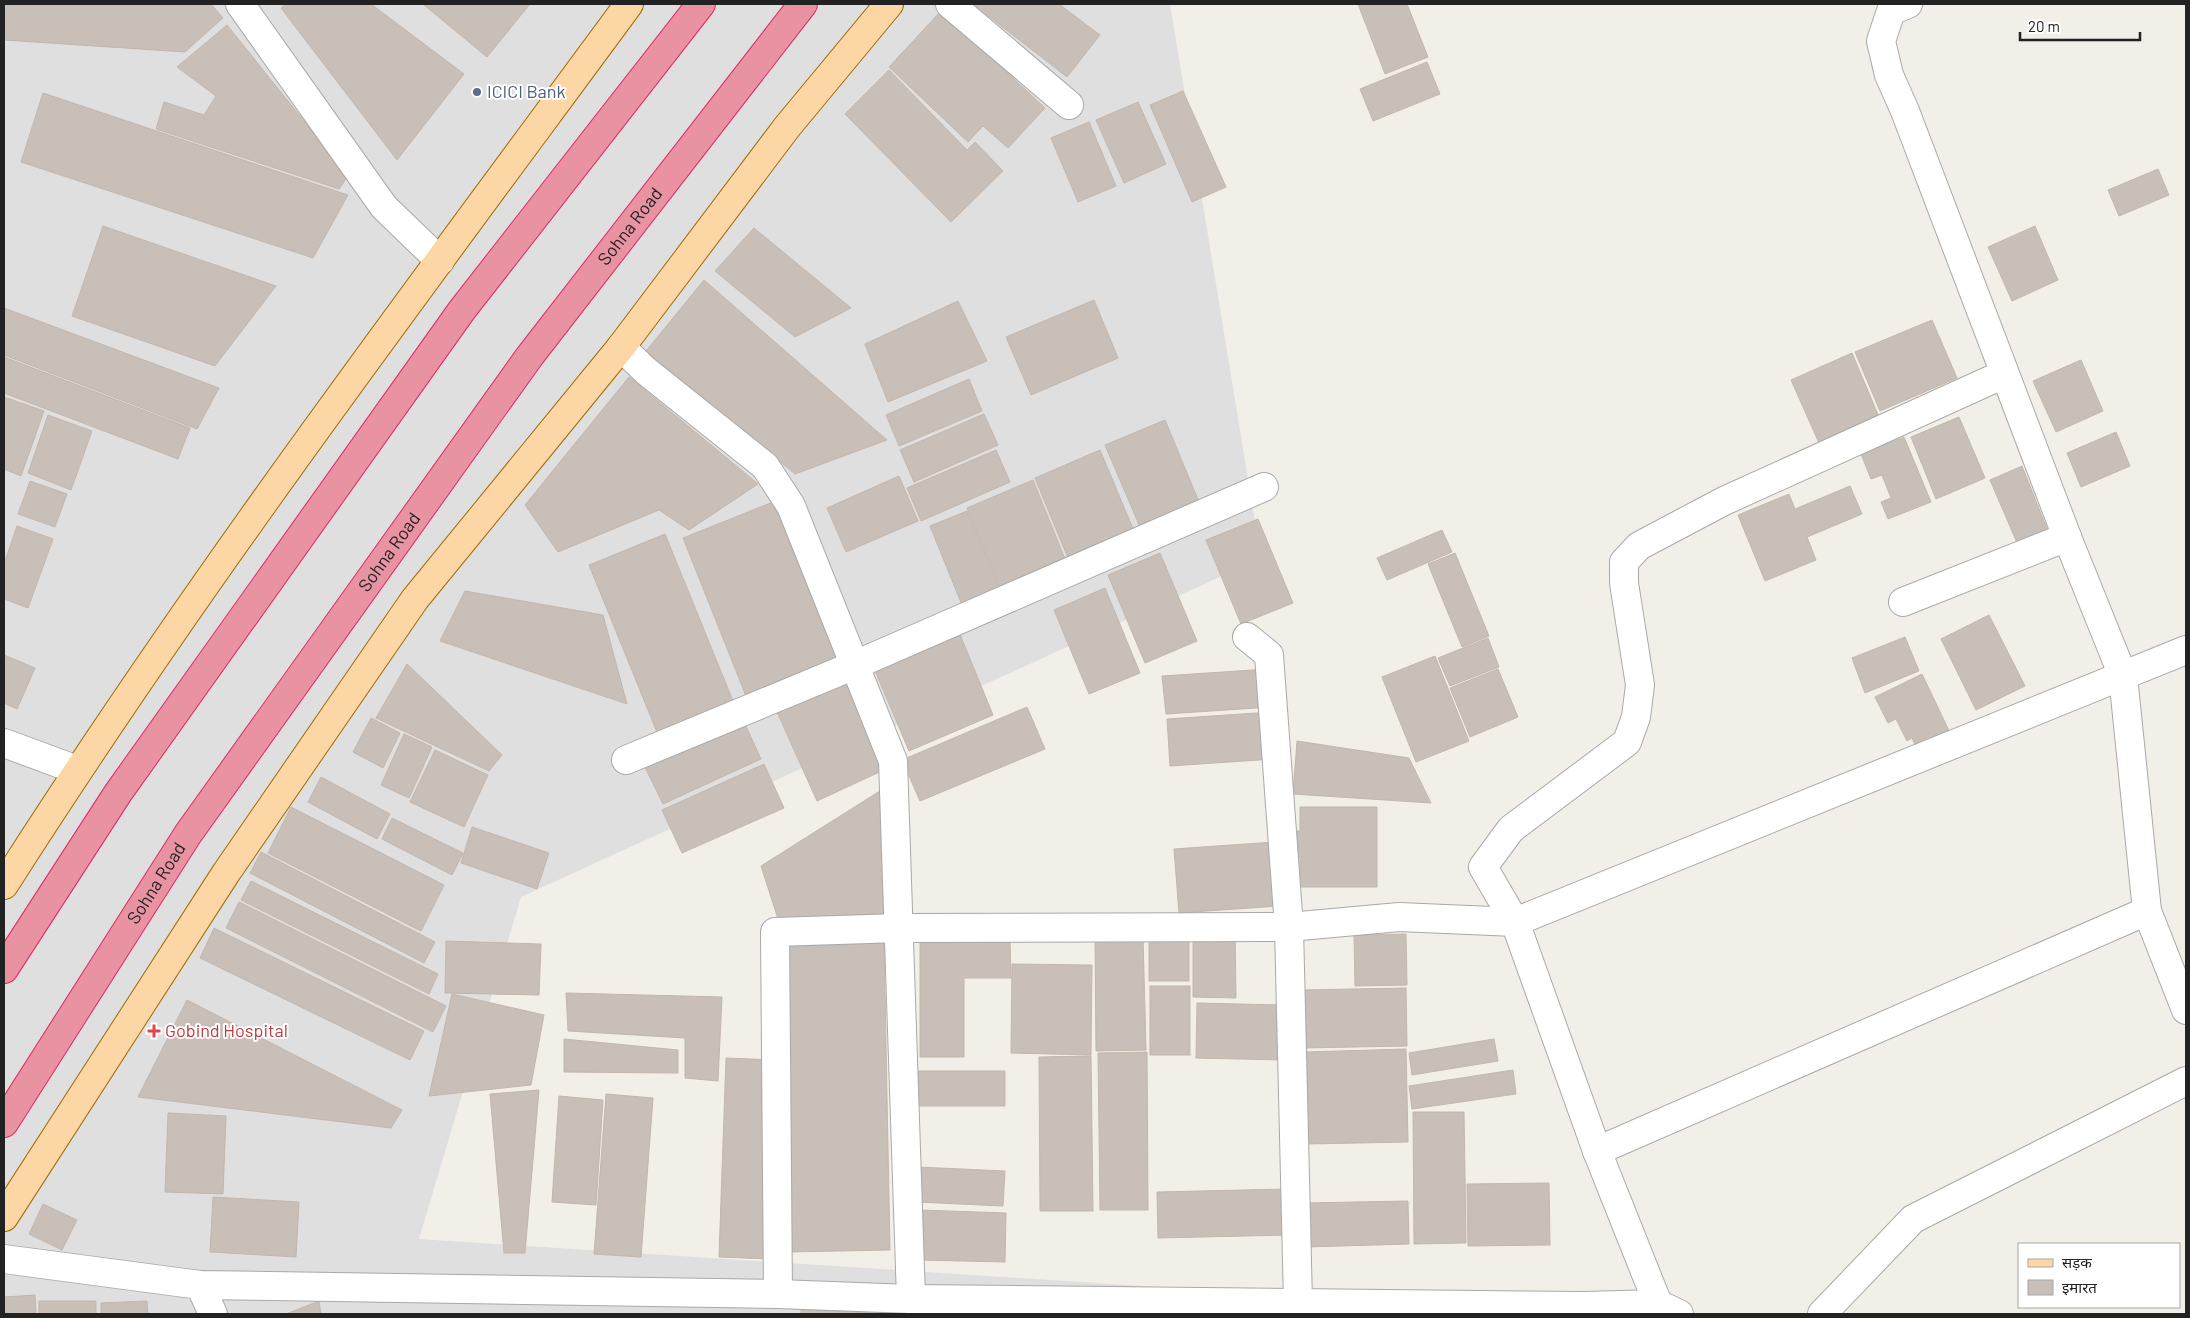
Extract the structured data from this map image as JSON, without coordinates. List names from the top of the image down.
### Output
{
  "streets": {
    "highway": ["Sohna Road"]
  },
  "places": {
    "other": ["ICICI Bank"],
    "health": ["Gobind Hospital"]
  },
  "legend": ["सड़क", "इमारत"],
  "scale_bar": "20 m"
}
